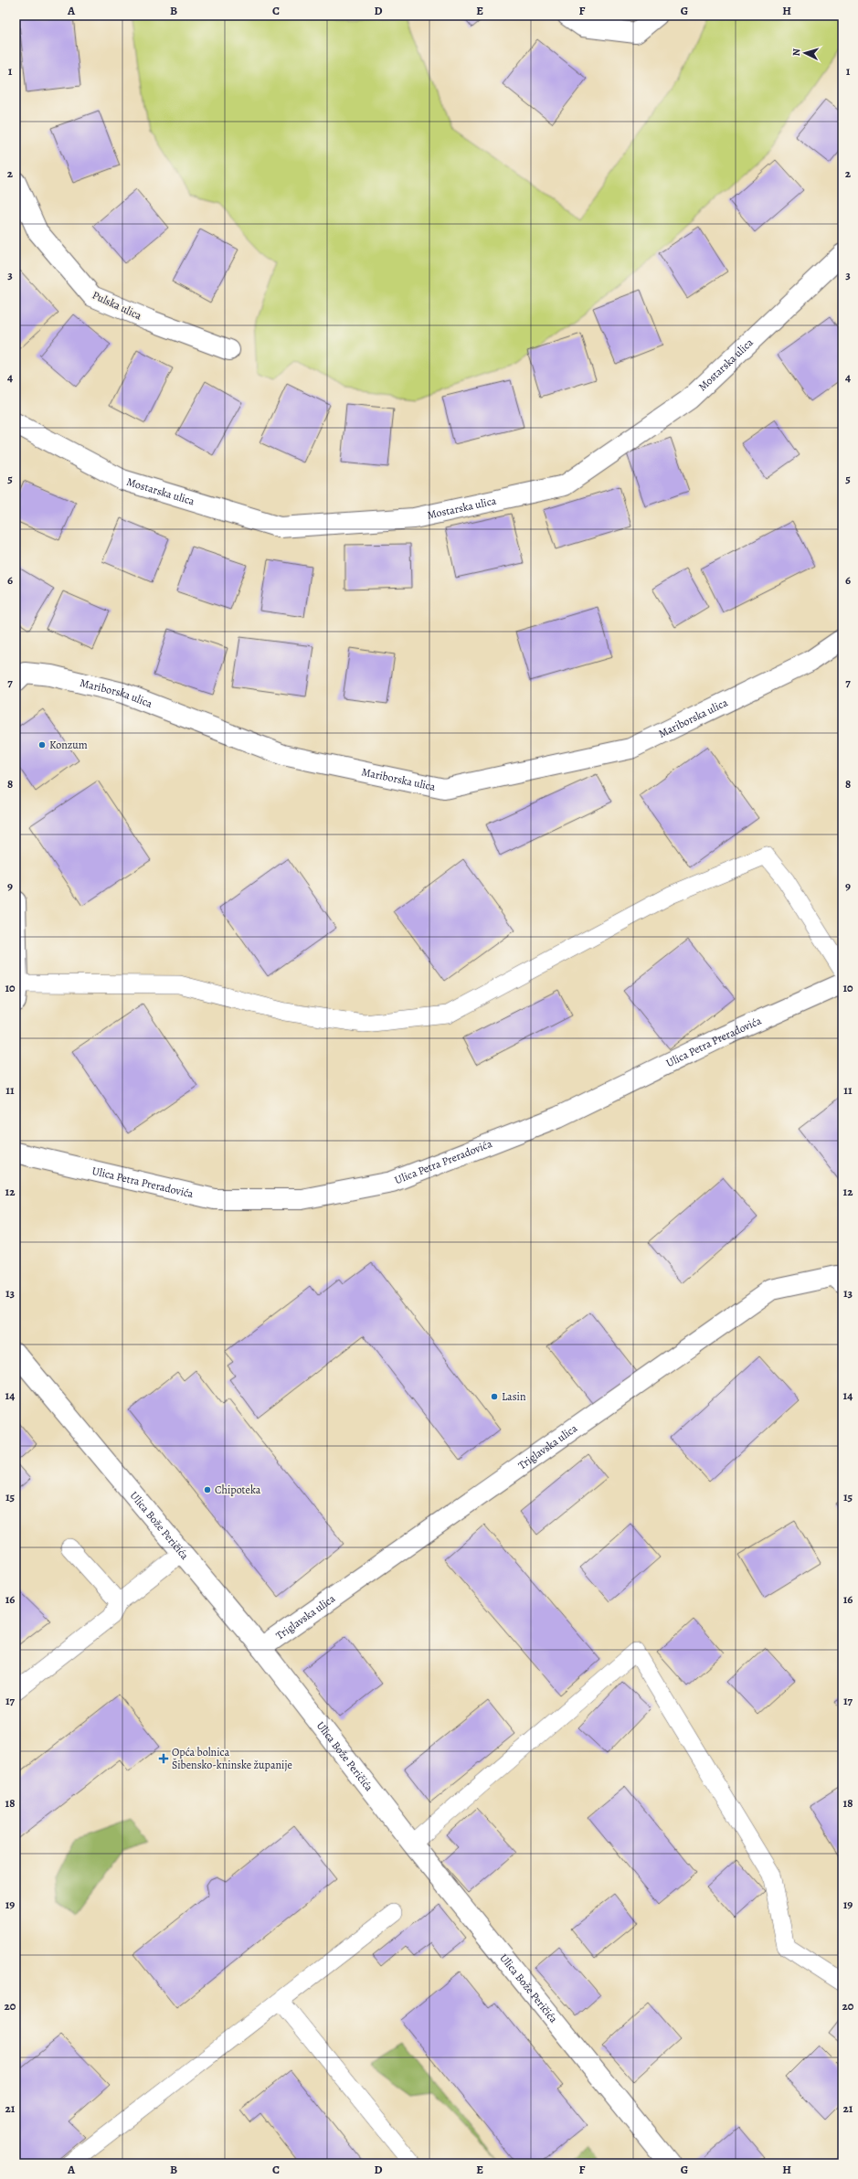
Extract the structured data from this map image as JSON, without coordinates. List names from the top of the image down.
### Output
{
  "streets": {
    "street": [
      "Pulska ulica",
      "Mostarska ulica",
      "Mariborska ulica",
      "Ulica Petra Preradovića",
      "Triglavska ulica",
      "Ulica Bože Peričića"
    ]
  },
  "crossings": [
    ["Triglavska ulica", "Ulica Bože Peričića"]
  ],
  "places": {
    "other": ["Konzum", "Lasin", "Chipoteka"],
    "health": ["Opća bolnica Šibensko-kninske županije"]
  },
  "north": "left",
  "grid": {
    "columns": [
      "A",
      "B",
      "C",
      "D",
      "E",
      "F",
      "G",
      "H"
    ],
    "rows": [
      "1",
      "2",
      "3",
      "4",
      "5",
      "6",
      "7",
      "8",
      "9",
      "10",
      "11",
      "12",
      "13",
      "14",
      "15",
      "16",
      "17",
      "18",
      "19",
      "20",
      "21"
    ]
  }
}
